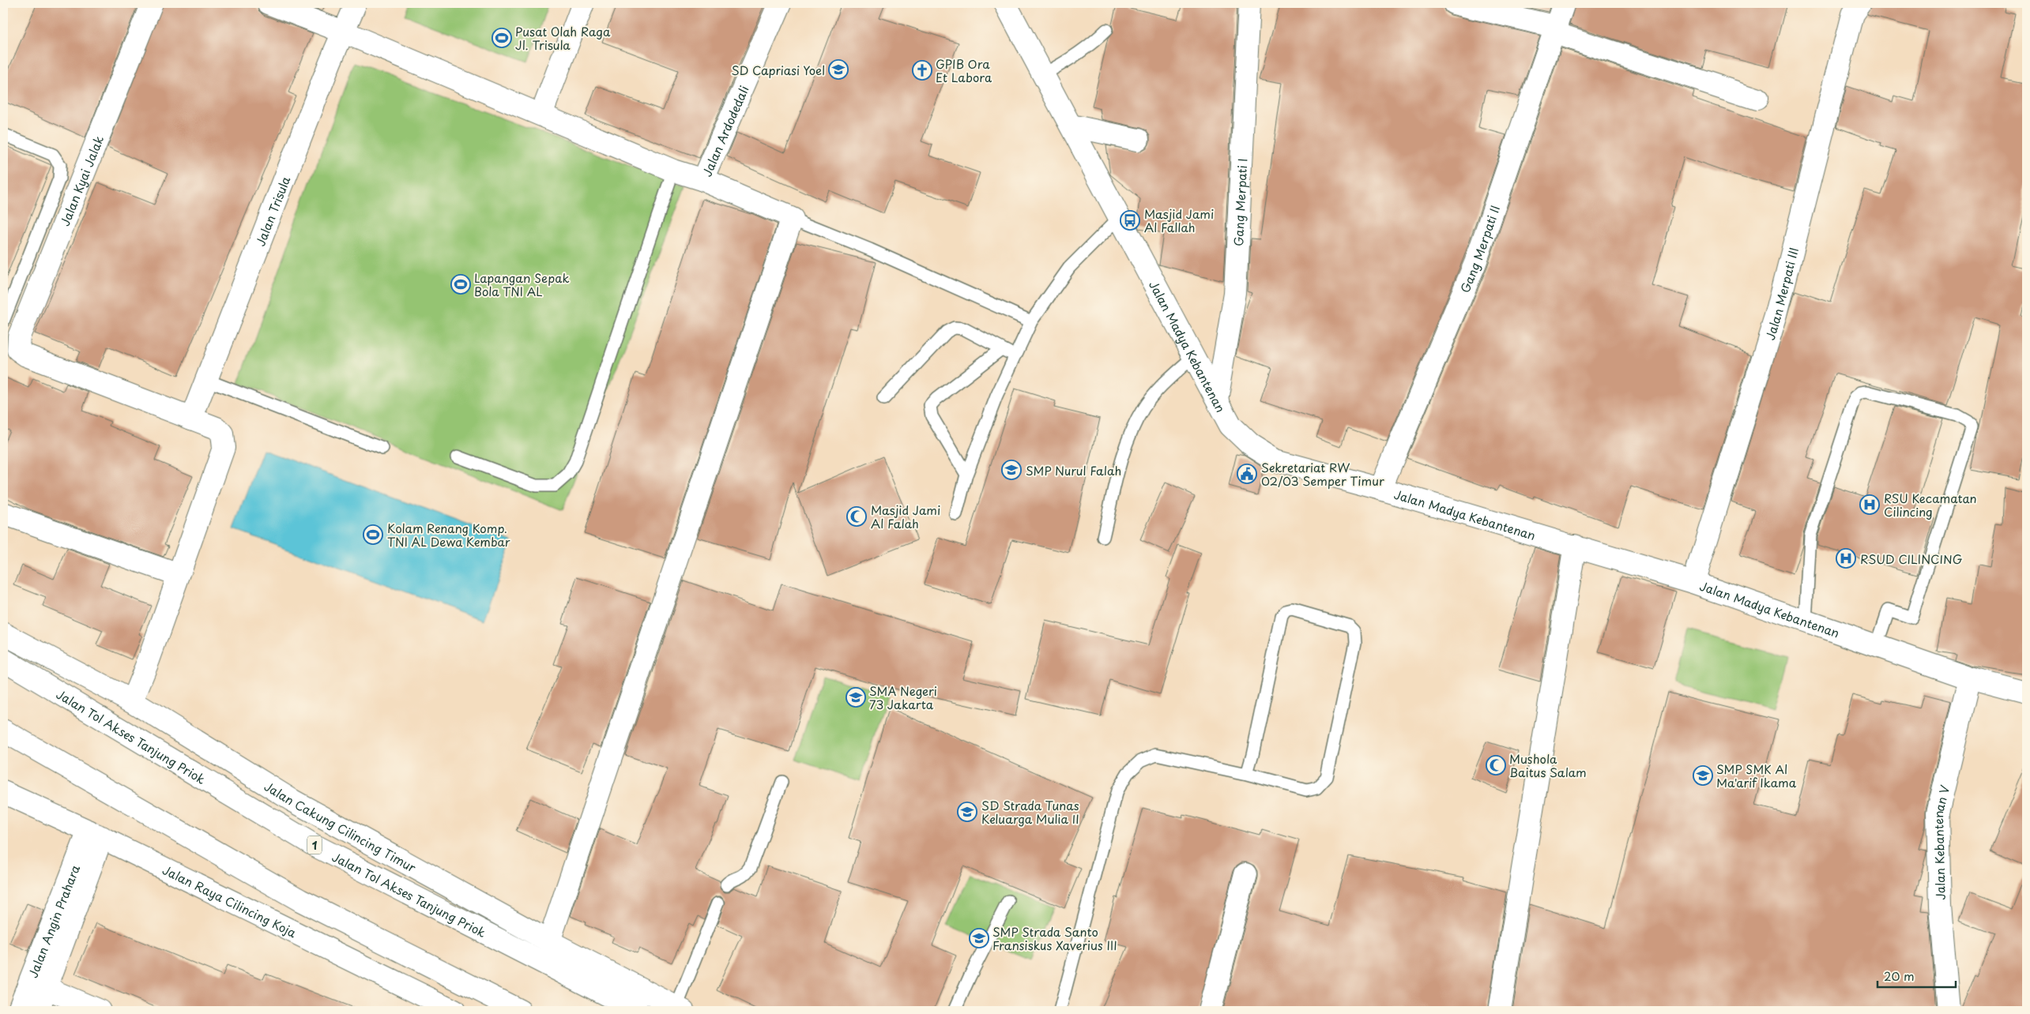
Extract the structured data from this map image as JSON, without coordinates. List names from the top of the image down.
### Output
{
  "streets": {
    "main road": [
      "Jalan Ardodedali",
      "Jalan Kyai Jalak",
      "Gang Merpati I",
      "Jalan Trisula",
      "Gang Merpati II",
      "Jalan Merpati III",
      "Jalan Madya Kebantenan",
      "Jalan Tol Akses Tanjung Priok",
      "Jalan Cakung Cilincing Timur",
      "Jalan Kebantenan V",
      "1",
      "Jalan Raya Cilincing Koja",
      "Jalan Angin Prahara"
    ]
  },
  "crossings": [
    ["Jalan Kyai Jalak", "Jalan Trisula"],
    ["Gang Merpati I", "Jalan Madya Kebantenan"],
    ["Gang Merpati II", "Jalan Madya Kebantenan"],
    ["Jalan Merpati III", "Jalan Madya Kebantenan"],
    ["Jalan Madya Kebantenan", "Jalan Kebantenan V"],
    ["Jalan Raya Cilincing Koja", "Jalan Angin Prahara"]
  ],
  "places": {
    "sports": ["Pusat Olah Raga Jl. Trisula", "Lapangan Sepak Bola TNI AL", "Kolam Renang Komp. TNI AL Dewa Kembar"],
    "school or university": [
      "SD Capriasi Yoel",
      "SMP Nurul Falah",
      "SMA Negeri 73 Jakarta",
      "SMP SMK Al Ma'arif Ikama",
      "SD Strada Tunas Keluarga Mulia II",
      "SMP Strada Santo Fransiskus Xaverius III"
    ],
    "church": ["GPIB Ora Et Labora"],
    "bus stop": ["Masjid Jami Al Fallah"],
    "public building": ["Sekretariat RW 02/03 Semper Timur"],
    "hospital": ["RSU Kecamatan Cilincing", "RSUD CILINCING"],
    "mosque": ["Masjid Jami Al Falah", "Mushola Baitus Salam"]
  },
  "scale_bar": "20 m"
}
